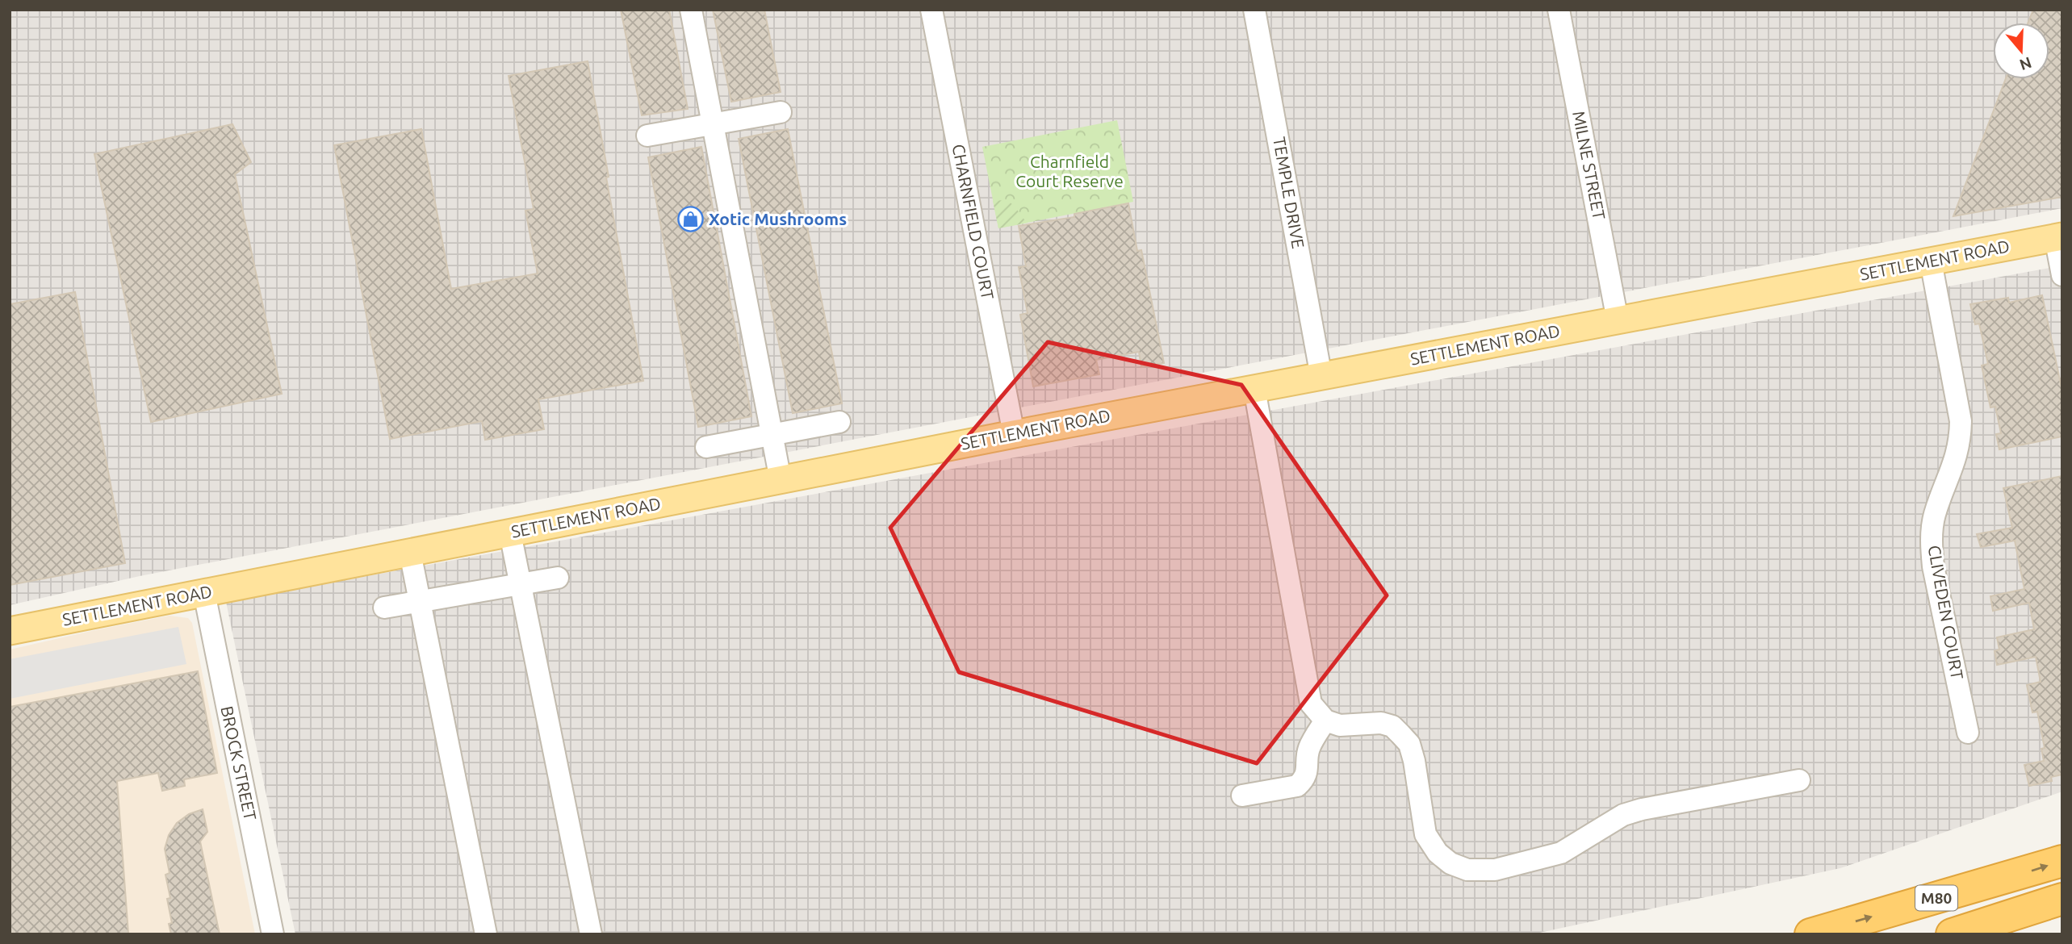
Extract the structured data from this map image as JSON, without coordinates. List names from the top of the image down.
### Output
{
  "streets": {
    "highway": ["M80"],
    "main road": ["SETTLEMENT ROAD"],
    "street": [
      "MILNE STREET",
      "TEMPLE DRIVE",
      "CHARNFIELD COURT",
      "CLIVEDEN COURT",
      "BROCK STREET"
    ]
  },
  "crossings": [
    ["MILNE STREET", "SETTLEMENT ROAD"],
    ["TEMPLE DRIVE", "SETTLEMENT ROAD"],
    ["CHARNFIELD COURT", "SETTLEMENT ROAD"],
    ["SETTLEMENT ROAD", "CLIVEDEN COURT"],
    ["SETTLEMENT ROAD", "BROCK STREET"]
  ],
  "parks": ["Charnfield Court Reserve"],
  "places": {
    "shop": ["Xotic Mushrooms"]
  },
  "north": "bottom"
}
